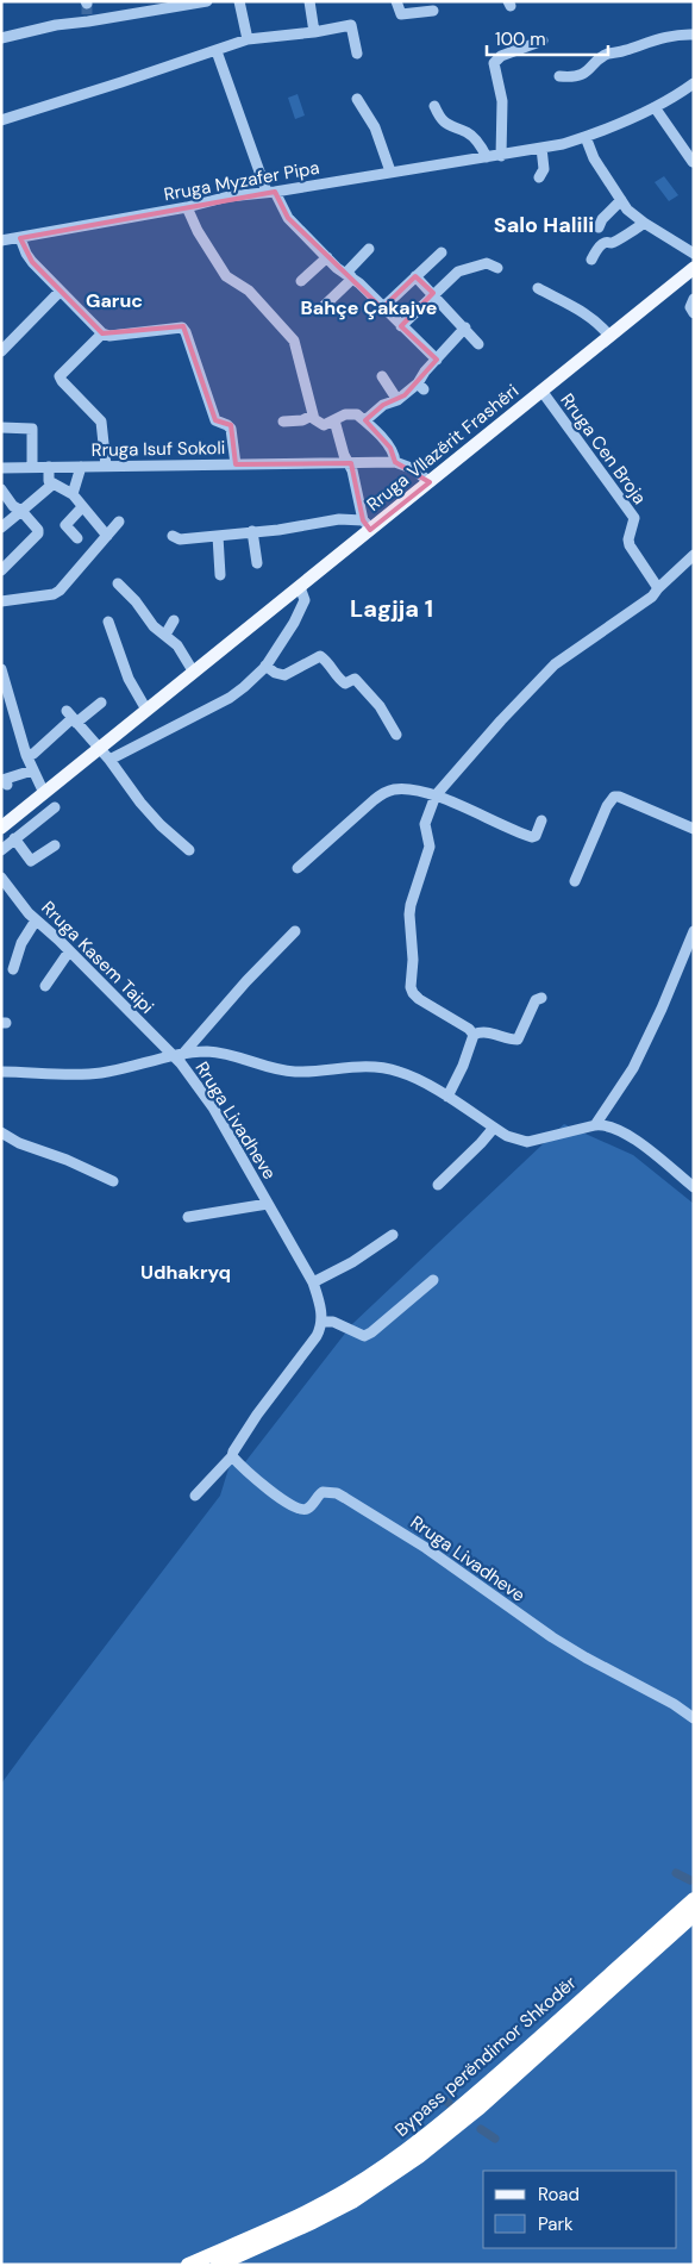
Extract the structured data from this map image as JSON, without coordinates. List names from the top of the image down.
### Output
{
  "streets": {
    "highway": ["Bypass perëndimor Shkodër"],
    "main road": ["Rruga Vllazërit Frashëri"],
    "street": [
      "Rruga Myzafer Pipa",
      "Rruga Isuf Sokoli",
      "Rruga Cen Broja",
      "Rruga Kasem Taipi",
      "Rruga Livadheve"
    ]
  },
  "crossings": [
    ["Rruga Vllazërit Frashëri", "Rruga Isuf Sokoli"],
    ["Rruga Vllazërit Frashëri", "Rruga Cen Broja"],
    ["Rruga Kasem Taipi", "Rruga Livadheve"]
  ],
  "districts": [
    "Salo Halili",
    "Garuc",
    "Bahçe Çakajve",
    "Lagjja 1",
    "Udhakryq"
  ],
  "legend": ["Road", "Park"],
  "scale_bar": "100 m"
}
